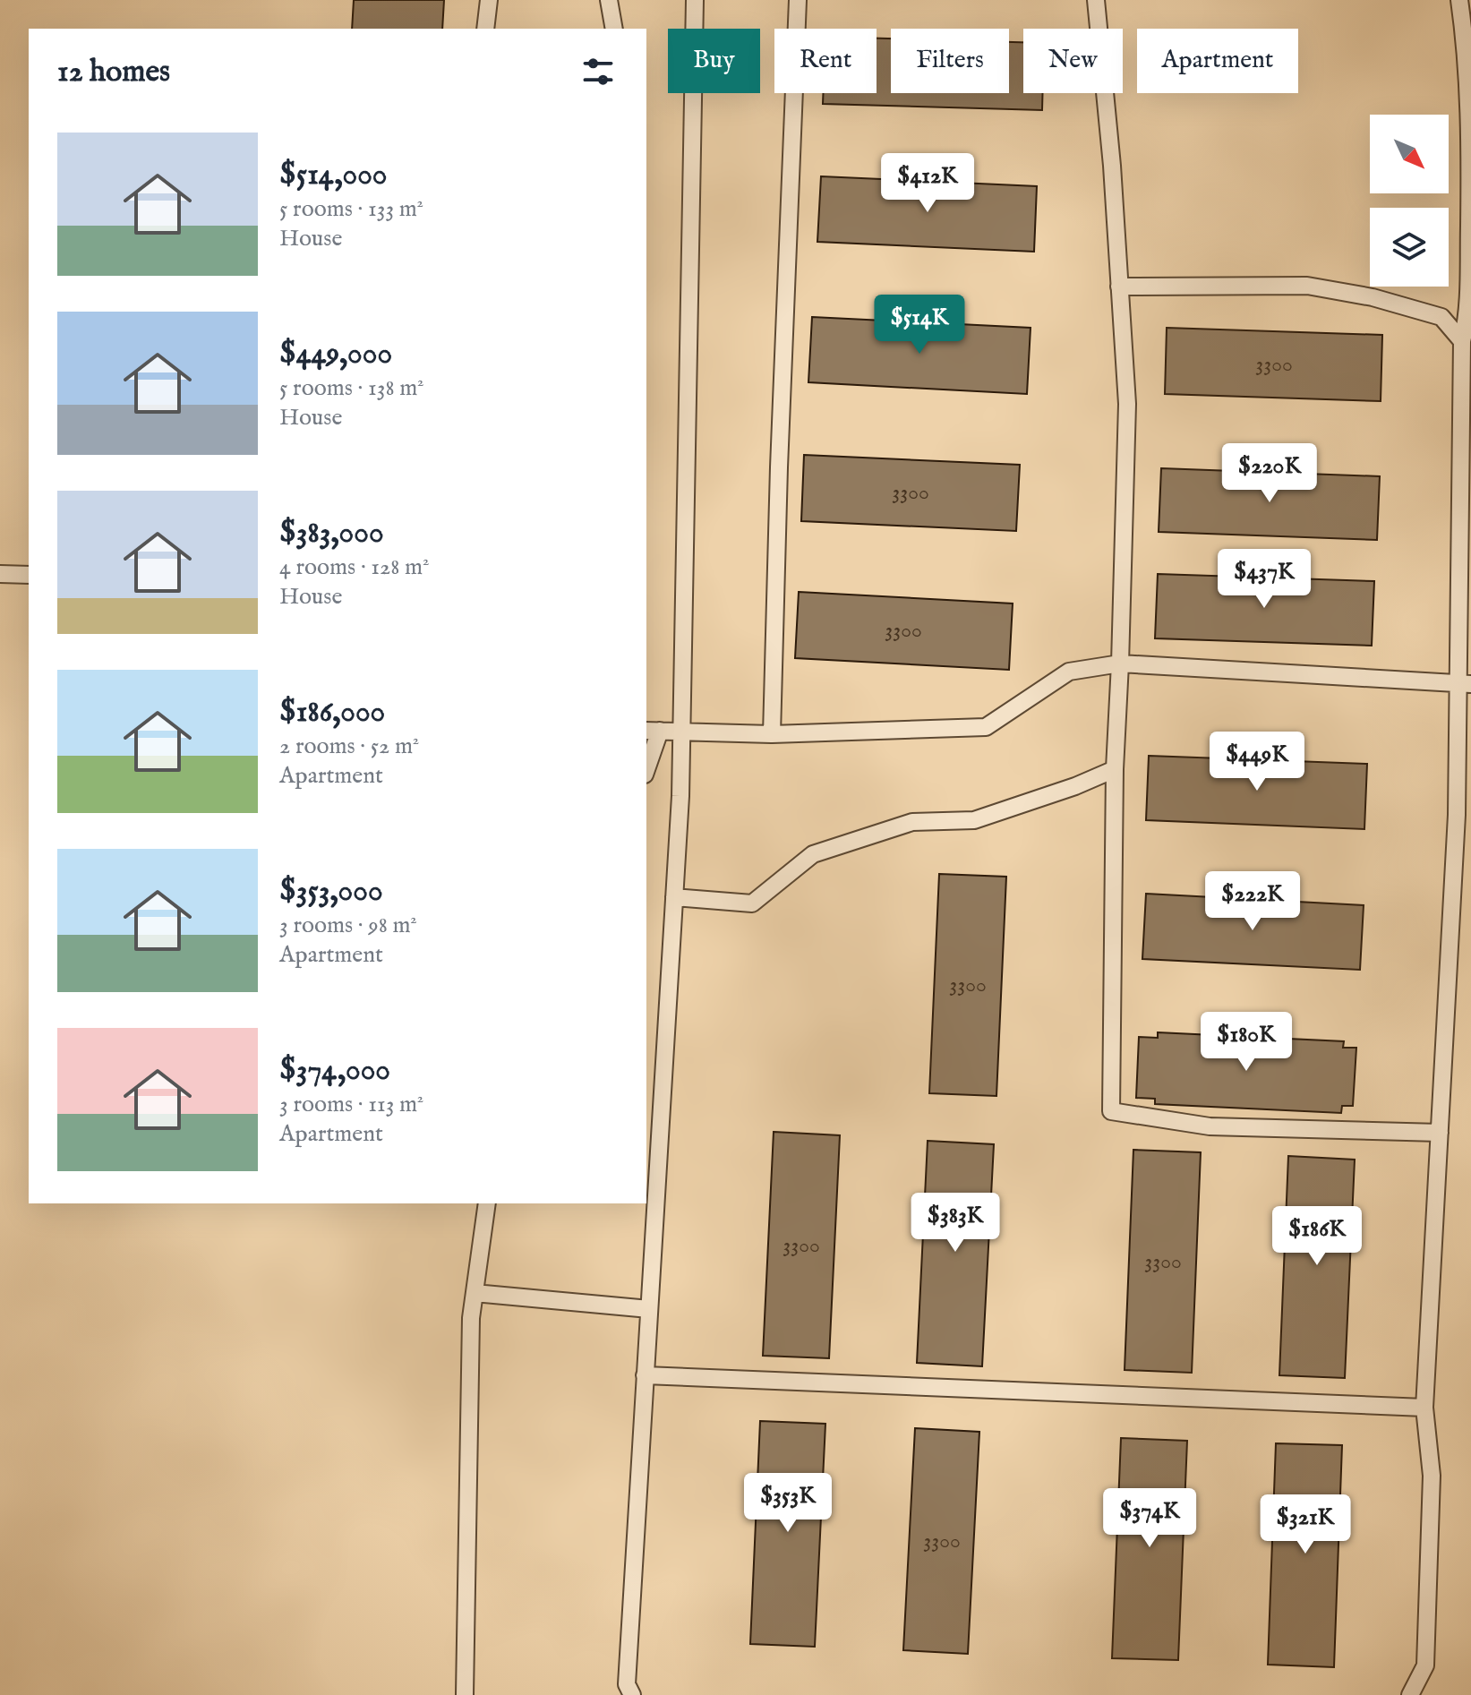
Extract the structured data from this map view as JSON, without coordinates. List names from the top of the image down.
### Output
{
  "house_numbers": [
    "3300",
    "3300",
    "3300",
    "3300",
    "3300",
    "3300",
    "3300"
  ],
  "north": "bottom right",
  "page": {
    "chip": [
      "Buy",
      "Rent",
      "Filters",
      "New",
      "Apartment"
    ],
    "heading": "12 homes",
    "list": [
      {
        "name": "$514,000",
        "note": "5 rooms · 133 m² · House"
      },
      {
        "name": "$449,000",
        "note": "5 rooms · 138 m² · House"
      },
      {
        "name": "$383,000",
        "note": "4 rooms · 128 m² · House"
      },
      {
        "name": "$186,000",
        "note": "2 rooms · 52 m² · Apartment"
      },
      {
        "name": "$353,000",
        "note": "3 rooms · 98 m² · Apartment"
      },
      {
        "name": "$374,000",
        "note": "3 rooms · 113 m² · Apartment"
      }
    ],
    "price": [
      "$412K",
      "$514K",
      "$220K",
      "$437K",
      "$449K",
      "$222K",
      "$180K",
      "$383K",
      "$186K",
      "$353K",
      "$374K",
      "$321K"
    ]
  }
}
